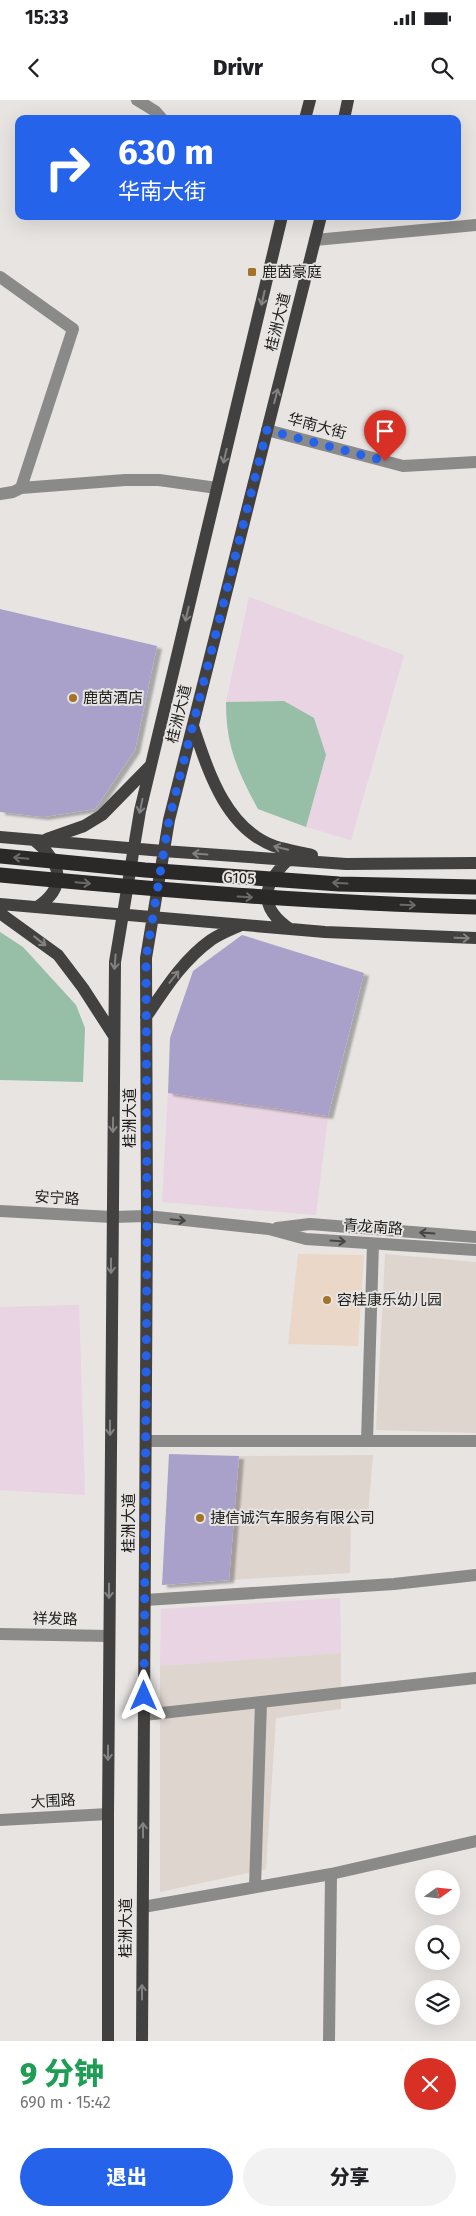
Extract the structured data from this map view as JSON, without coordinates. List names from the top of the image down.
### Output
{
  "streets": {
    "highway": ["G105"],
    "main road": ["桂洲大道"],
    "street": [
      "华南大街",
      "安宁路",
      "青龙南路",
      "祥发路",
      "大围路"
    ]
  },
  "crossings": [
    ["桂洲大道", "华南大街"],
    ["桂洲大道", "安宁路"],
    ["桂洲大道", "青龙南路"],
    ["桂洲大道", "祥发路"],
    ["桂洲大道", "大围路"],
    ["安宁路", "青龙南路"]
  ],
  "places": {
    "transit": ["鹿茵豪庭"],
    "other": ["鹿茵酒店", "容桂康乐幼儿园", "捷信诚汽车服务有限公司"]
  },
  "north": "right",
  "page": {
    "status": "15:33",
    "header": "Drivr",
    "turn": ["630 m", "华南大街"],
    "heading": ["9 分钟", "690 m · 15:42"],
    "buttons": ["退出", "分享"]
  }
}
